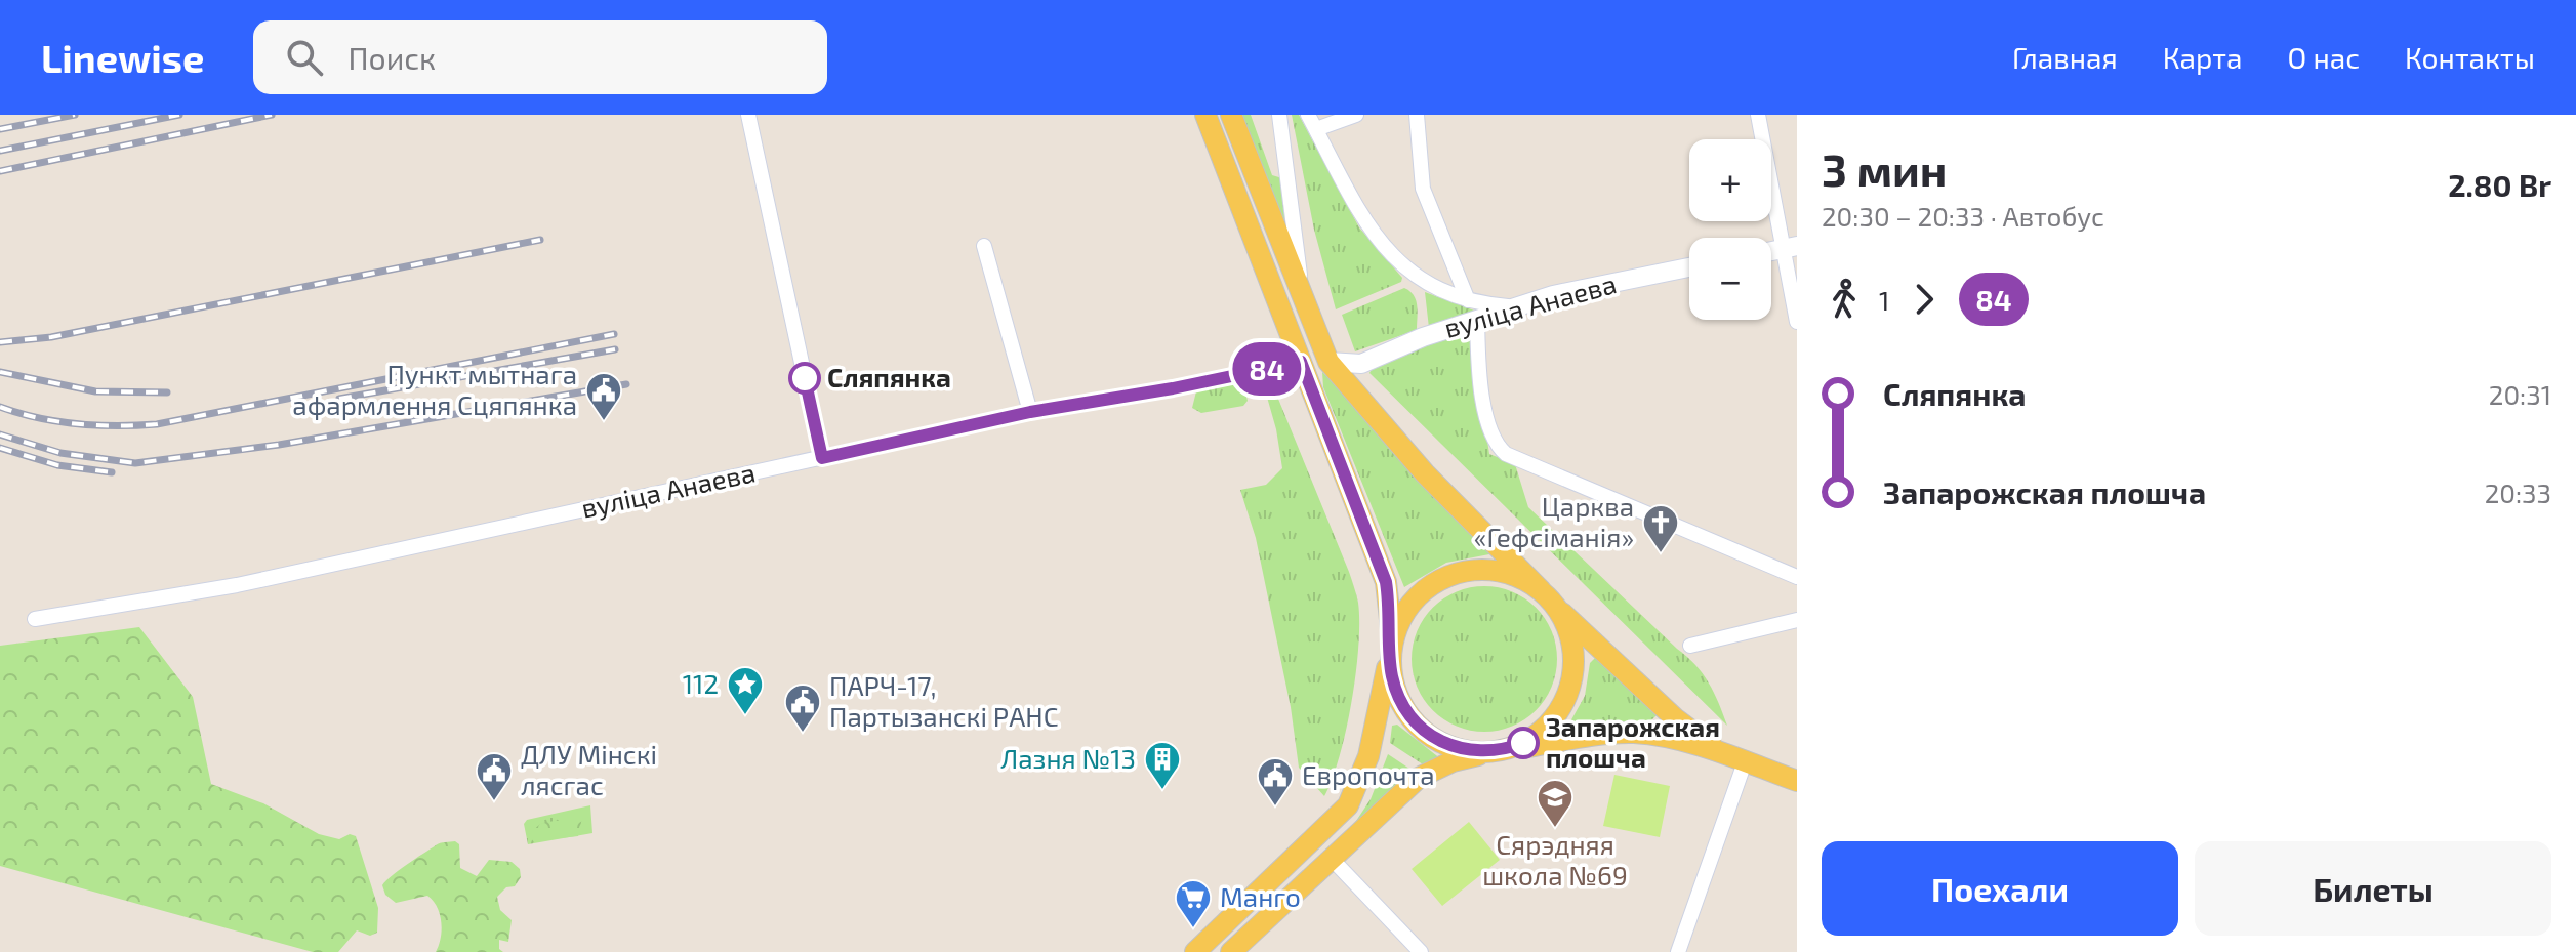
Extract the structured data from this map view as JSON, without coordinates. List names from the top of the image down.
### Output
{
  "streets": {
    "street": ["вуліца Анаева"]
  },
  "places": {
    "other": ["Сляпянка", "Запарожская плошча"],
    "public building": [
      "Пункт мытнага афармлення Сцяпянка",
      "ПАРЧ-17, Партызанскі РАНС",
      "ДЛУ Мінскі лясгас",
      "Европочта"
    ],
    "church": ["Царква «Гефсіманія»"],
    "place": ["112"],
    "building": ["Лазня №13"],
    "school or university": ["Сярэдняя школа №69"],
    "supermarket": ["Манго"]
  },
  "lines": ["bus line 84"],
  "page": {
    "header": "Linewise",
    "search": "Поиск",
    "nav": [
      "Главная",
      "Карта",
      "О нас",
      "Контакты"
    ],
    "on_map": "84",
    "heading": ["3 мин", "20:30 – 20:33 · Автобус", "2.80 Br"],
    "map_buttons": ["+", "−"],
    "legs": ["1", "84"],
    "list": [
      {
        "name": "Сляпянка",
        "value": "20:31"
      },
      {
        "name": "Запарожская плошча",
        "value": "20:33"
      }
    ],
    "buttons": ["Поехали", "Билеты"]
  }
}
